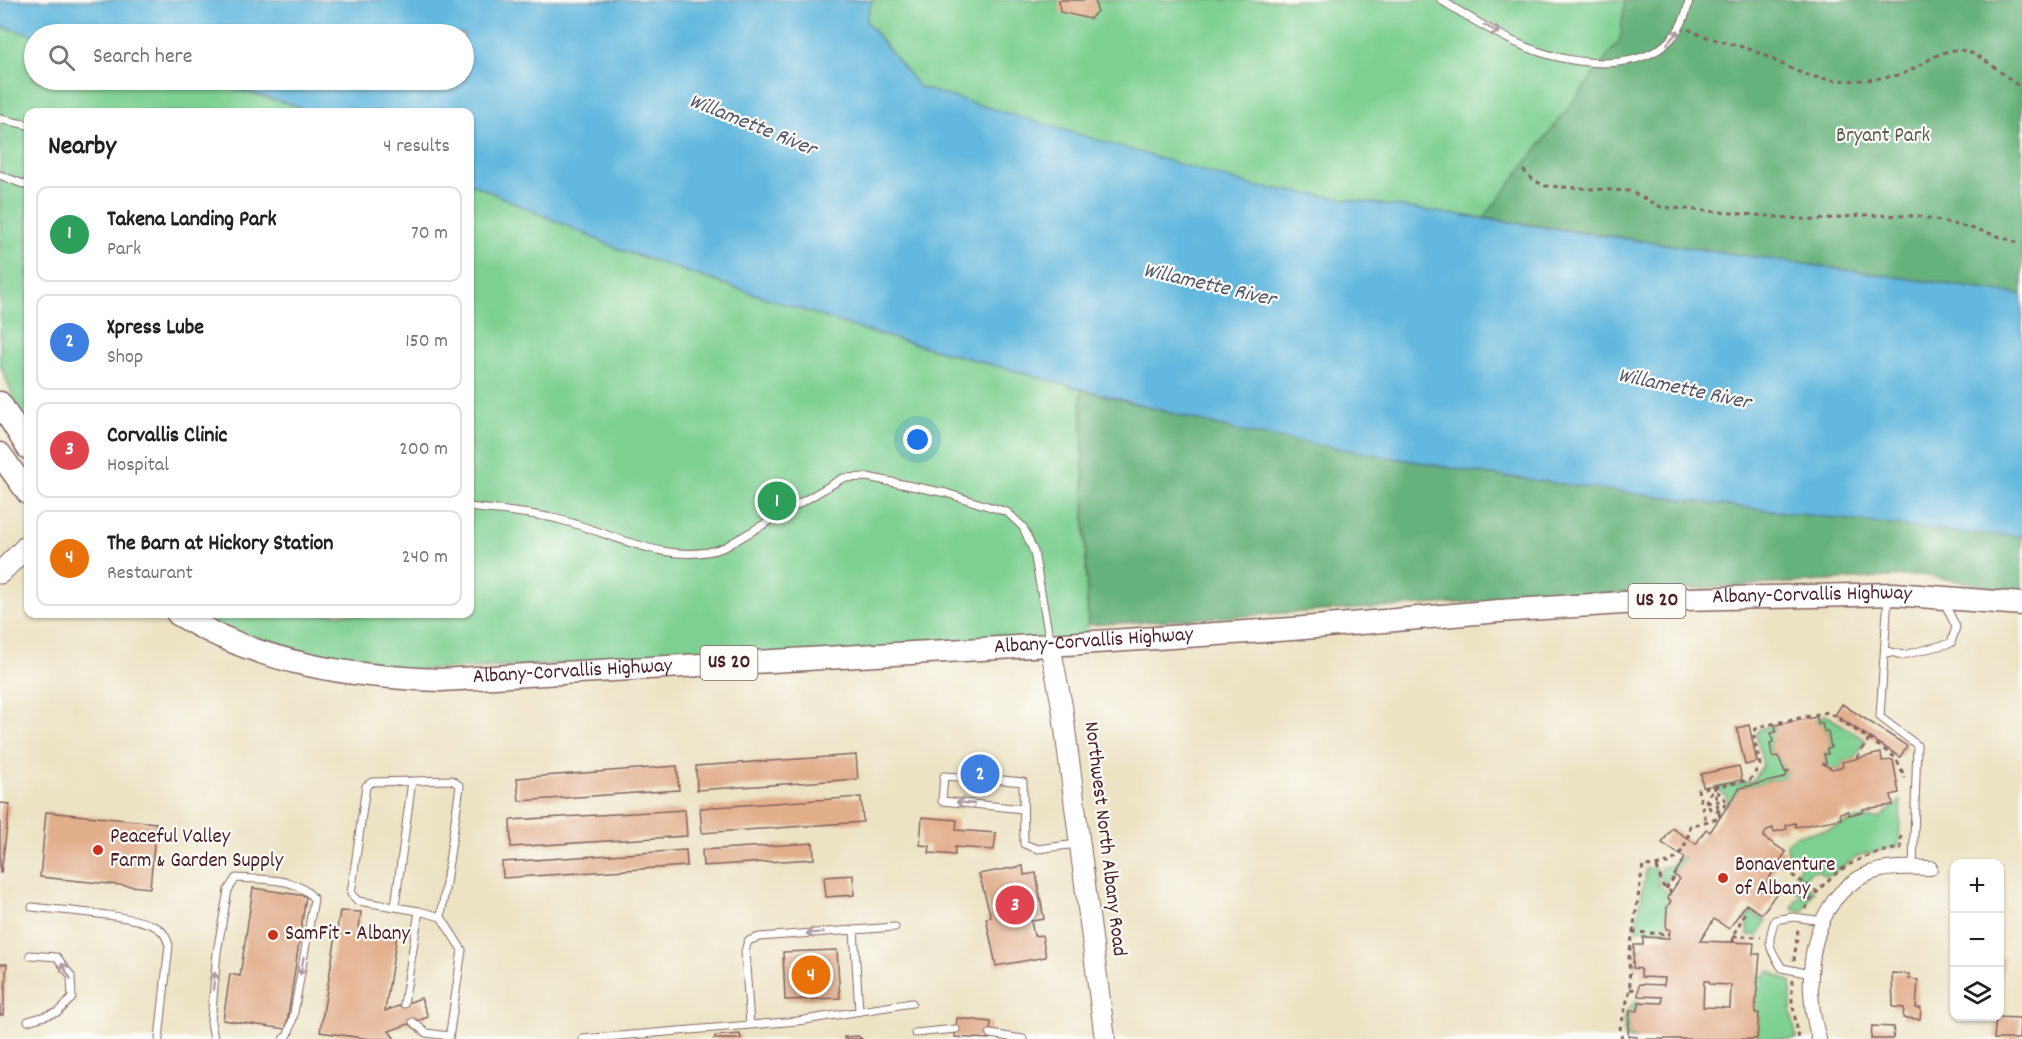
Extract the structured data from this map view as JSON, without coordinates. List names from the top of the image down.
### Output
{
  "streets": {
    "highway": ["Albany-Corvallis Highway", "US 20"],
    "main road": ["Northwest North Albany Road"]
  },
  "crossings": [
    ["Albany-Corvallis Highway", "Northwest North Albany Road"]
  ],
  "water": ["Willamette River"],
  "parks": ["Bryant Park"],
  "places": ["Peaceful Valley Farm & Garden Supply", "Bonaventure of Albany", "SamFit - Albany"],
  "page": {
    "search": "Search here",
    "heading": ["Nearby", "4 results"],
    "list": [
      {
        "mark": "1",
        "name": "Takena Landing Park",
        "note": "Park",
        "value": "70 m"
      },
      {
        "mark": "2",
        "name": "Xpress Lube",
        "note": "Shop",
        "value": "150 m"
      },
      {
        "mark": "3",
        "name": "Corvallis Clinic",
        "note": "Hospital",
        "value": "200 m"
      },
      {
        "mark": "4",
        "name": "The Barn at Hickory Station",
        "note": "Restaurant",
        "value": "240 m"
      }
    ],
    "pins": [
      "1",
      "2",
      "3",
      "4"
    ],
    "map_buttons": ["+", "−"]
  }
}
